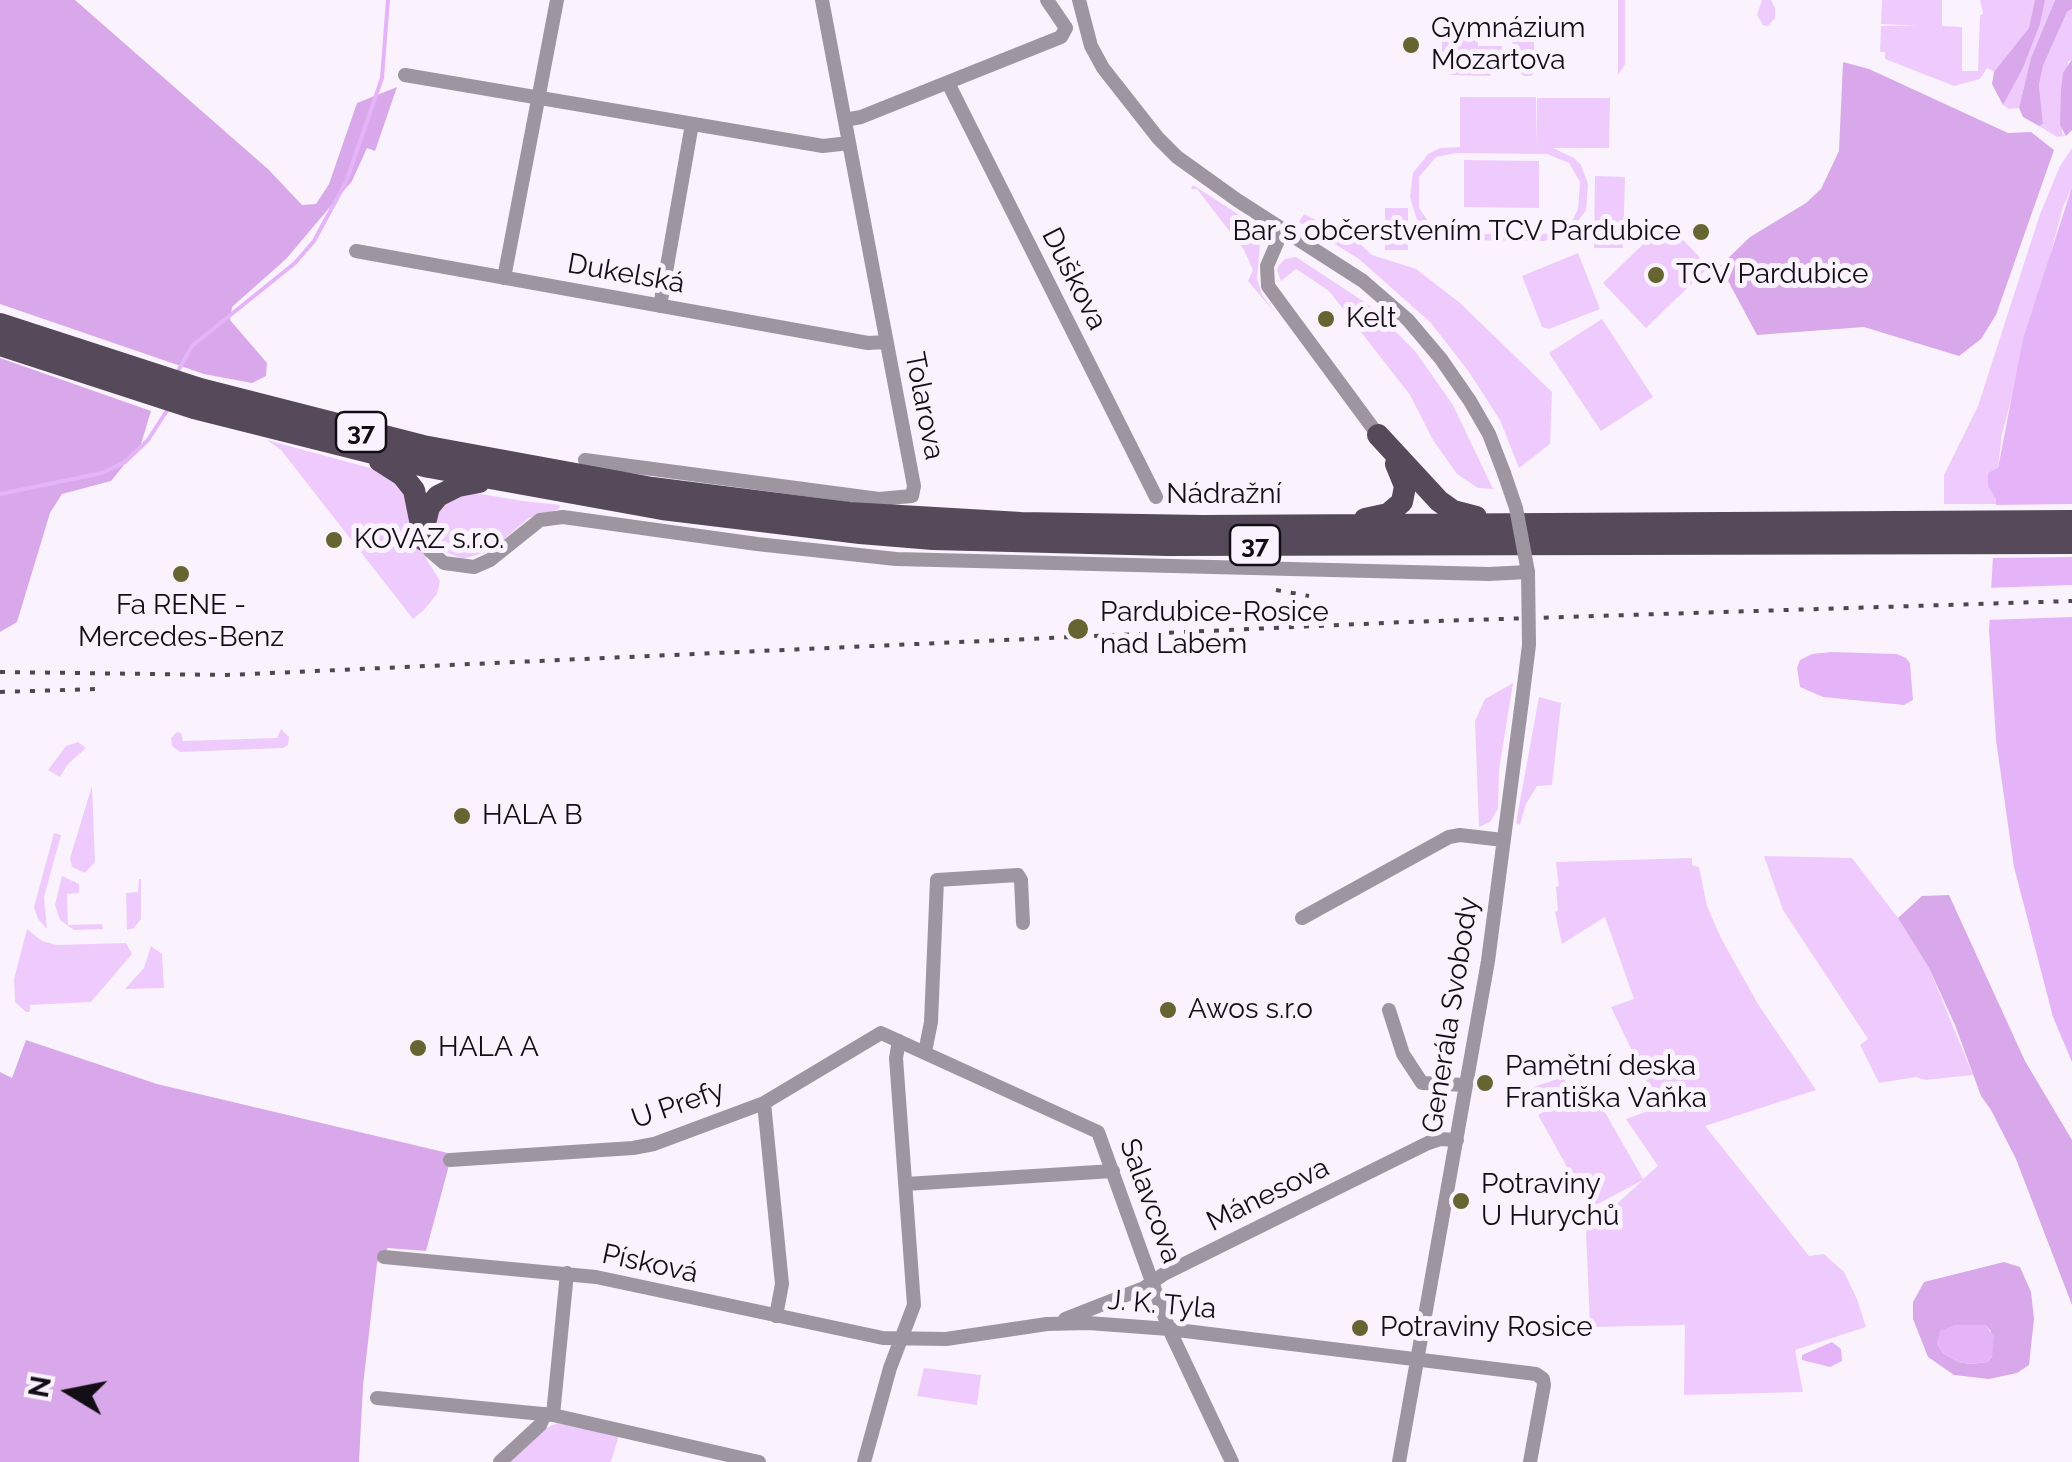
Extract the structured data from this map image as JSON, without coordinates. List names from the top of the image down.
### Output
{
  "streets": {
    "main road": ["37", "Nádražní"],
    "street": [
      "Dukelská",
      "Duškova",
      "Tolarova",
      "Generála Svobody",
      "U Prefy",
      "Mánesova",
      "Salavcova",
      "Písková",
      "J. K. Tyla"
    ]
  },
  "crossings": [
    ["Dukelská", "Tolarova"],
    ["37", "Nádražní"],
    ["Generála Svobody", "Mánesova"],
    ["Generála Svobody", "J. K. Tyla"],
    ["U Prefy", "Salavcova"],
    ["Mánesova", "Salavcova"],
    ["Mánesova", "J. K. Tyla"],
    ["Salavcova", "J. K. Tyla"],
    ["Písková", "J. K. Tyla"]
  ],
  "places": [
    "Gymnázium Mozartova",
    "Bar s občerstvením TCV Pardubice",
    "TCV Pardubice",
    "Kelt",
    "KOVAZ s.r.o.",
    "Fa RENE - Mercedes-Benz",
    "Pardubice-Rosice nad Labem",
    "HALA B",
    "Awos s.r.o",
    "HALA A",
    "Pamětní deska Františka Vaňka",
    "Potraviny U Hurychů",
    "Potraviny Rosice"
  ],
  "north": "left"
}
